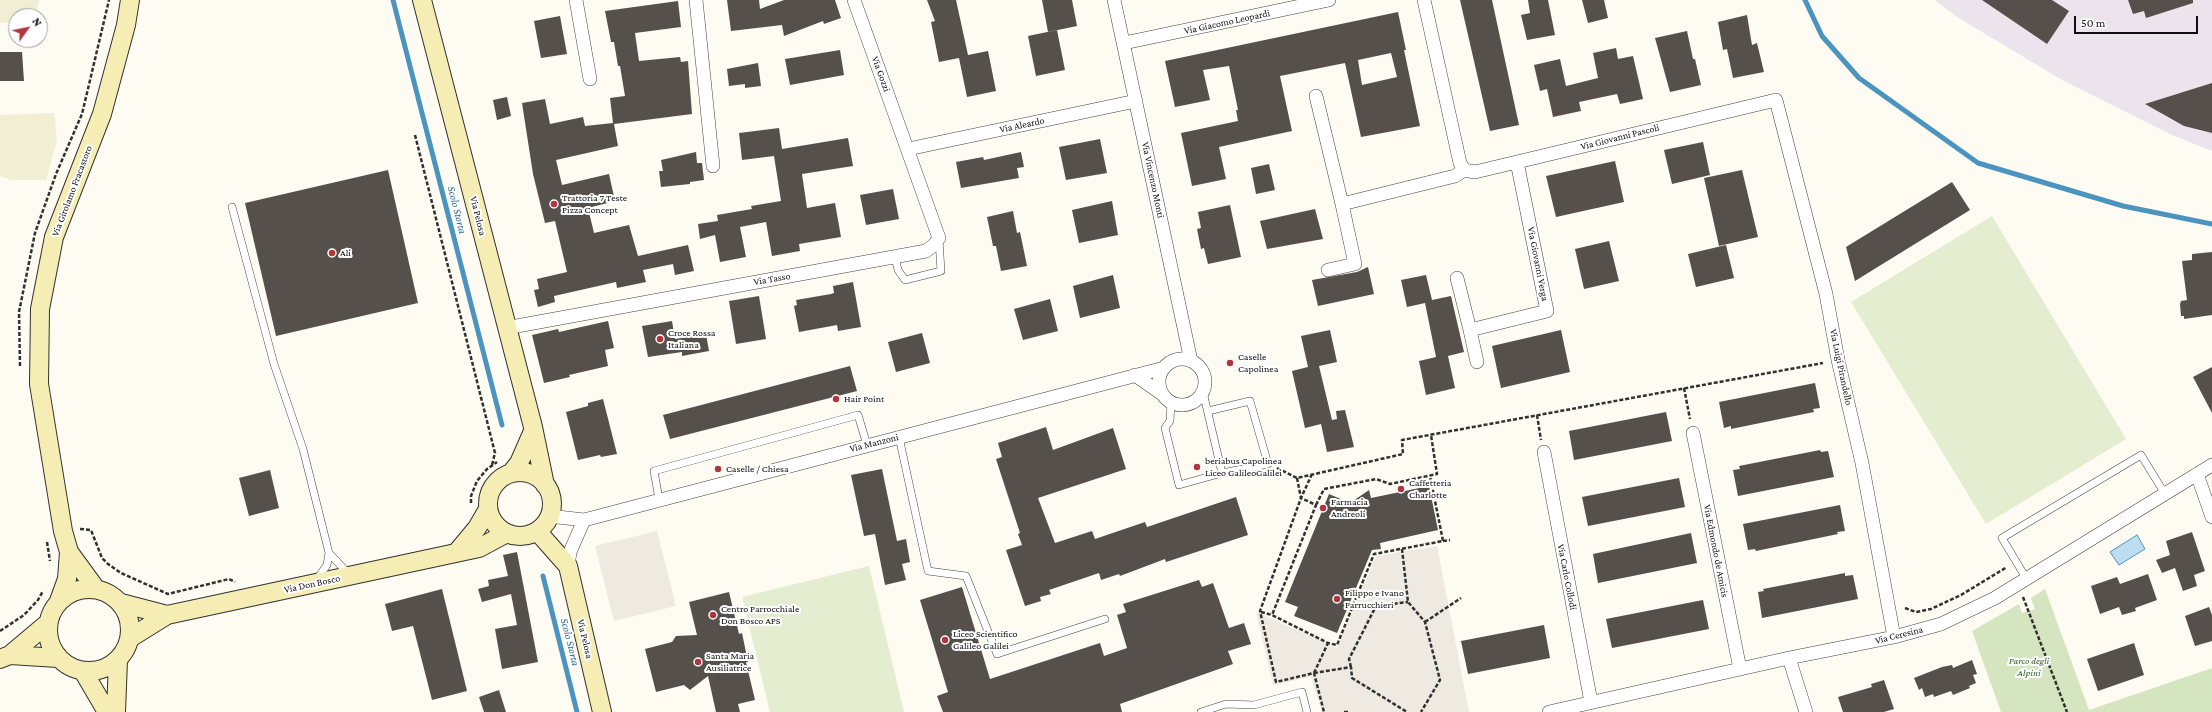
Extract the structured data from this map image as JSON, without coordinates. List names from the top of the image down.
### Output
{
  "streets": {
    "main road": ["Via Girolamo Fracastoro", "Via Pelosa", "Via Don Bosco"],
    "street": [
      "Via Giacomo Leopardi",
      "Via Gozzi",
      "Via Aleardo",
      "Via Giovanni Pascoli",
      "Via Vincenzo Monti",
      "Via Giovanni Verga",
      "Via Tasso",
      "Via Luigi Pirandello",
      "Via Manzoni",
      "Via Edmondo de Amicis",
      "Via Carlo Collodi",
      "Via Ceresina"
    ]
  },
  "crossings": [
    ["Via Giacomo Leopardi", "Via Vincenzo Monti"],
    ["Via Gozzi", "Via Aleardo"],
    ["Via Aleardo", "Via Vincenzo Monti"],
    ["Via Giovanni Pascoli", "Via Giovanni Verga"],
    ["Via Giovanni Pascoli", "Via Luigi Pirandello"],
    ["Via Vincenzo Monti", "Via Manzoni"],
    ["Via Girolamo Fracastoro", "Via Don Bosco"],
    ["Via Pelosa", "Via Tasso"],
    ["Via Pelosa", "Via Don Bosco"],
    ["Via Luigi Pirandello", "Via Ceresina"],
    ["Via Edmondo de Amicis", "Via Ceresina"],
    ["Via Carlo Collodi", "Via Ceresina"]
  ],
  "water": ["Scolo Storta"],
  "parks": ["Parco degli Alpini"],
  "places": [
    "Trattoria 7 Teste Pizza Concept",
    "Ali",
    "Croce Rossa Italiana",
    "Caselle Capolinea",
    "Hair Point",
    "beriabus Capolinea Liceo GalileoGalilei",
    "Caselle / Chiesa",
    "Caffetteria Charlotte",
    "Farmacia Andreoli",
    "Filippo e Ivano Parrucchieri",
    "Centro Parrocchiale Don Bosco APS",
    "Liceo Scientifico Galileo Galilei",
    "Santa Maria Ausiliatrice"
  ],
  "scale_bar": "50 m",
  "north": "top right"
}
